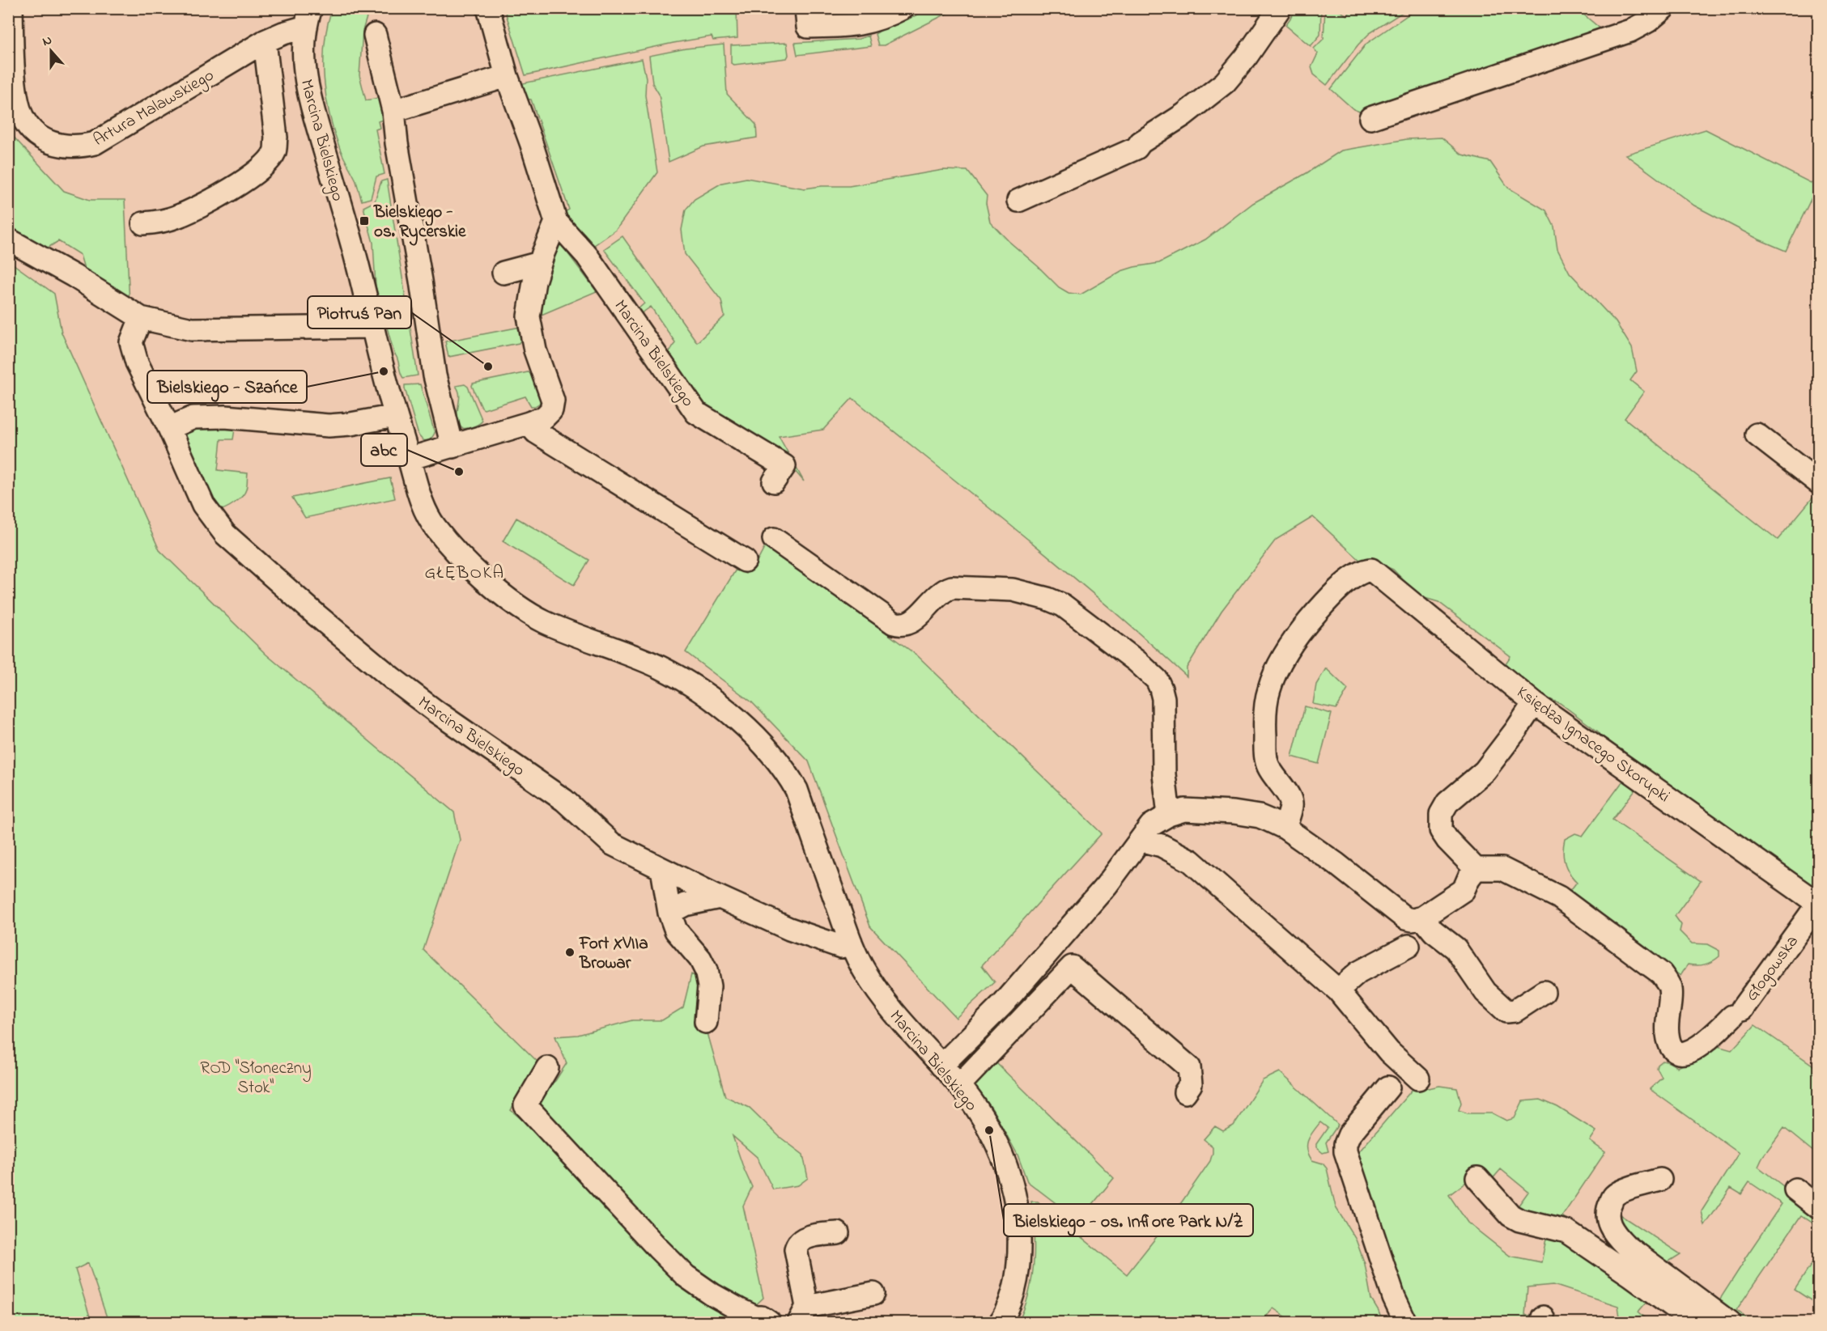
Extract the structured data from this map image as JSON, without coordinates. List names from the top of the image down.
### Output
{
  "streets": {
    "street": [
      "Artura Malawskiego",
      "Marcina Bielskiego",
      "Księdza Ignacego Skorupki",
      "Głogowska"
    ]
  },
  "crossings": [
    ["Artura Malawskiego", "Marcina Bielskiego"],
    ["Księdza Ignacego Skorupki", "Głogowska"]
  ],
  "districts": ["GŁĘBOKA"],
  "parks": ["ROD \"Słoneczny Stok\""],
  "places": {
    "transit": ["Bielskiego - os. Rycerskie"],
    "other": [
      "Piotruś Pan",
      "Bielskiego - Szańce",
      "abc",
      "Fort XVIIa Browar",
      "Bielskiego - os. Infiore Park N/Ż"
    ]
  },
  "north": "top"
}
